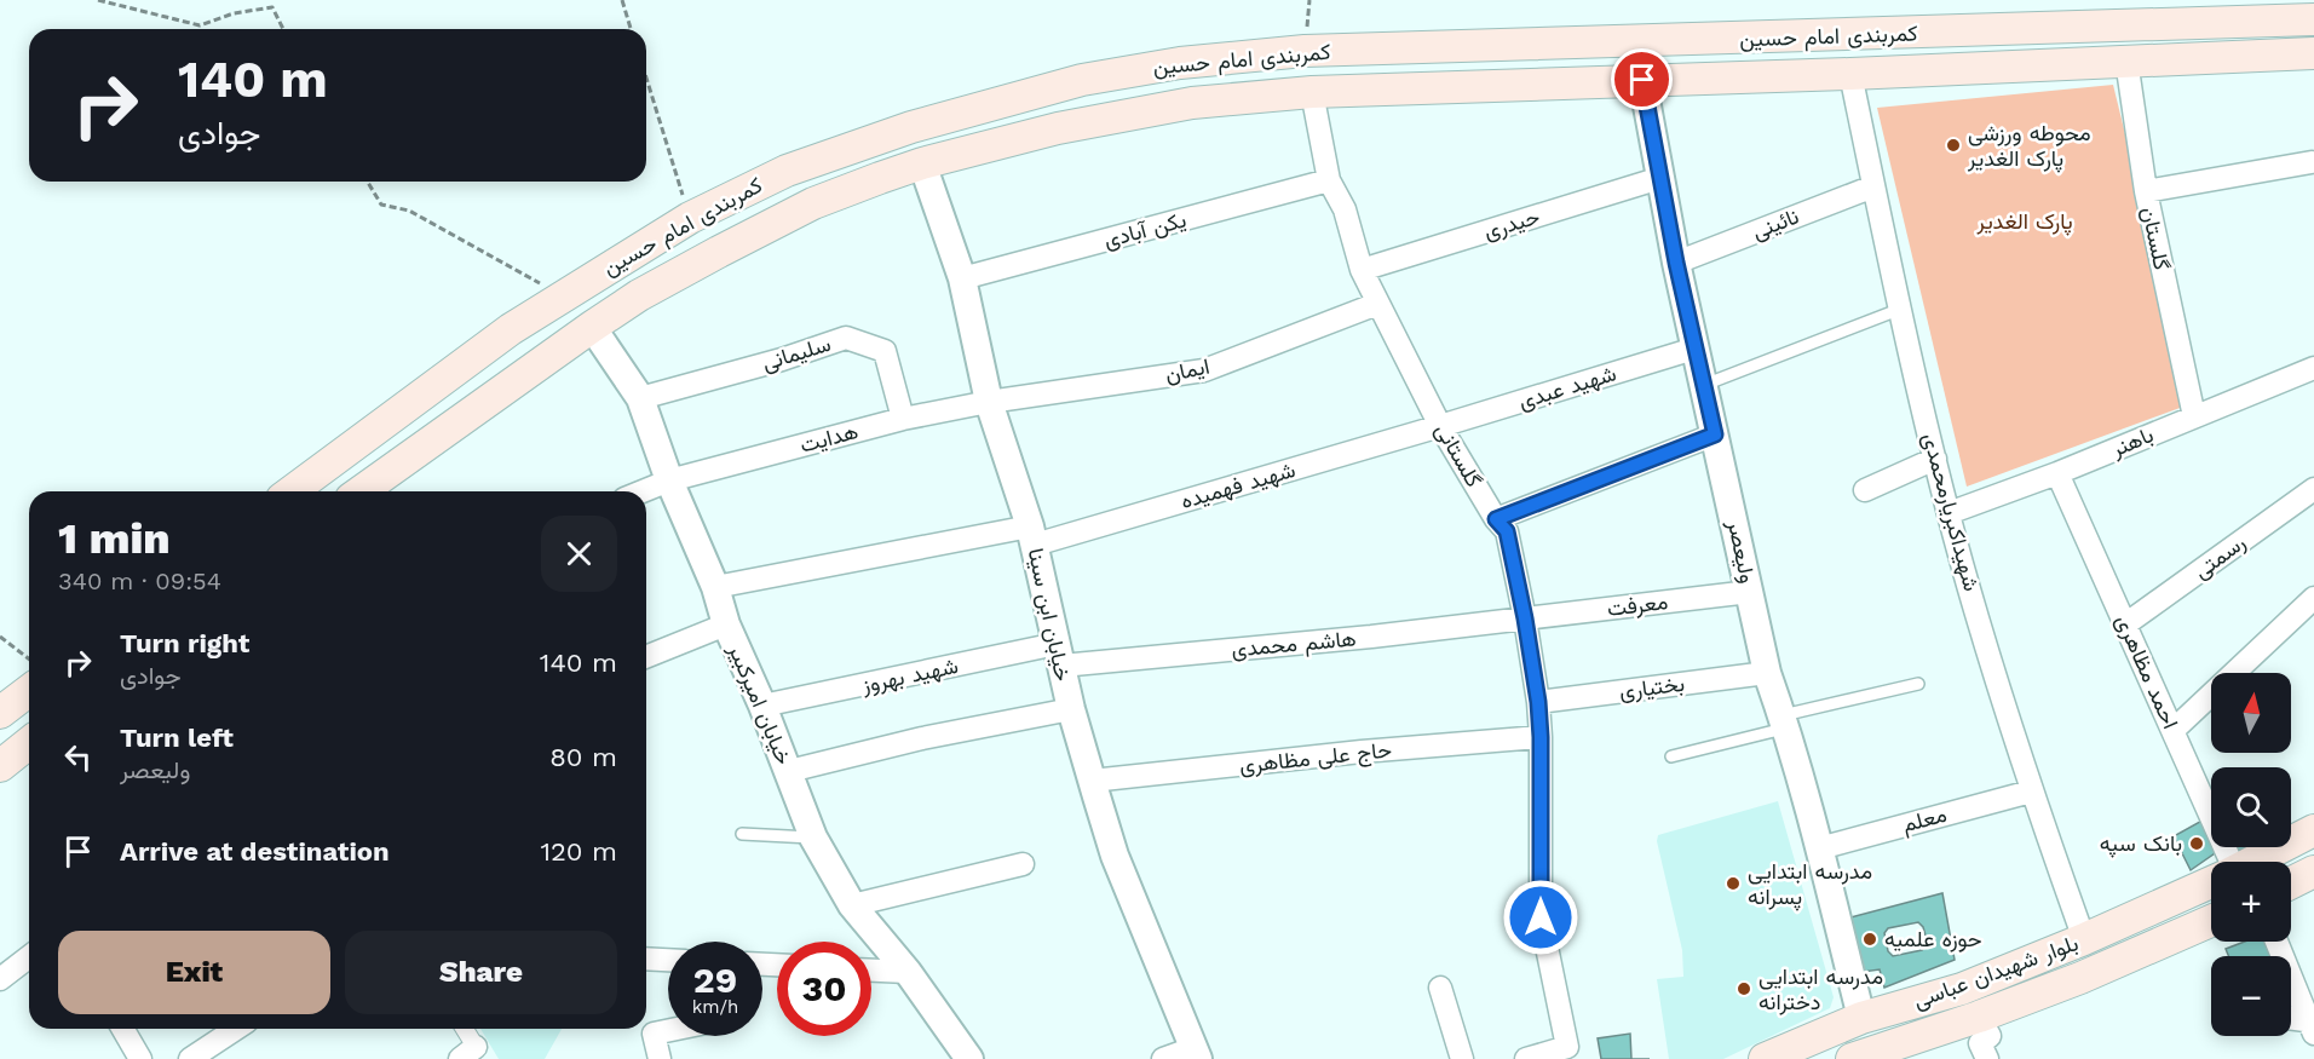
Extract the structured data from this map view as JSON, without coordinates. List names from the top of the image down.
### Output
{
  "streets": {
    "main road": ["کمربندی امام حسین", "بلوار شهیدان عباسی"],
    "street": [
      "حیدری",
      "نائینی",
      "یکن آبادی",
      "گلستان",
      "سلیمانی",
      "ایمان",
      "شهید عبدی",
      "هدایت",
      "باهنر",
      "گلستانی",
      "شهید فهمیده",
      "شهیداکبریارمحمدی",
      "ولیعصر",
      "رسمتی",
      "معرفت",
      "خیابان ابن سینا",
      "هاشم محمدی",
      "احمد مظاهری",
      "شهید بهروز",
      "بختیاری",
      "خیابان امیرکبیر",
      "حاج علی مظاهری",
      "معلم"
    ]
  },
  "crossings": [
    ["کمربندی امام حسین", "گلستان"],
    ["کمربندی امام حسین", "گلستانی"],
    ["کمربندی امام حسین", "شهیداکبریارمحمدی"],
    ["کمربندی امام حسین", "ولیعصر"],
    ["کمربندی امام حسین", "خیابان ابن سینا"],
    ["کمربندی امام حسین", "خیابان امیرکبیر"],
    ["حیدری", "گلستانی"],
    ["حیدری", "ولیعصر"],
    ["نائینی", "شهیداکبریارمحمدی"],
    ["نائینی", "ولیعصر"],
    ["یکن آبادی", "گلستانی"],
    ["یکن آبادی", "خیابان ابن سینا"],
    ["گلستان", "باهنر"],
    ["سلیمانی", "هدایت"],
    ["سلیمانی", "خیابان امیرکبیر"],
    ["ایمان", "هدایت"],
    ["ایمان", "گلستانی"],
    ["ایمان", "خیابان ابن سینا"],
    ["شهید عبدی", "گلستانی"],
    ["شهید عبدی", "شهید فهمیده"],
    ["شهید عبدی", "ولیعصر"],
    ["هدایت", "خیابان ابن سینا"],
    ["هدایت", "خیابان امیرکبیر"],
    ["باهنر", "شهیداکبریارمحمدی"],
    ["باهنر", "احمد مظاهری"],
    ["گلستانی", "شهید فهمیده"],
    ["گلستانی", "معرفت"],
    ["گلستانی", "هاشم محمدی"],
    ["گلستانی", "بختیاری"],
    ["گلستانی", "حاج علی مظاهری"],
    ["شهید فهمیده", "خیابان ابن سینا"],
    ["شهید فهمیده", "خیابان امیرکبیر"],
    ["شهیداکبریارمحمدی", "معلم"],
    ["شهیداکبریارمحمدی", "بلوار شهیدان عباسی"],
    ["ولیعصر", "معرفت"],
    ["ولیعصر", "بختیاری"],
    ["ولیعصر", "معلم"],
    ["ولیعصر", "بلوار شهیدان عباسی"],
    ["رسمتی", "احمد مظاهری"],
    ["معرفت", "هاشم محمدی"],
    ["خیابان ابن سینا", "هاشم محمدی"],
    ["خیابان ابن سینا", "شهید بهروز"],
    ["خیابان ابن سینا", "حاج علی مظاهری"],
    ["هاشم محمدی", "شهید بهروز"],
    ["شهید بهروز", "خیابان امیرکبیر"]
  ],
  "parks": ["پارک الغدیر"],
  "places": [
    "محوطه ورزشی پارک الغدیر",
    "بانک سپه",
    "مدرسه ابتدایی پسرانه",
    "حوزه علمیه",
    "مدرسه ابتدایی دخترانه"
  ],
  "north": "top",
  "page": {
    "turn": ["140 m", "جوادی"],
    "heading": ["1 min", "340 m · 09:54"],
    "list": [
      {
        "name": "Turn right",
        "note": "جوادی",
        "value": "140 m"
      },
      {
        "name": "Turn left",
        "note": "ولیعصر",
        "value": "80 m"
      },
      {
        "name": "Arrive at destination",
        "value": "120 m"
      }
    ],
    "map_buttons": ["+", "−"],
    "buttons": ["Exit", "Share"],
    "speed": "29 km/h",
    "limit": "30"
  }
}
